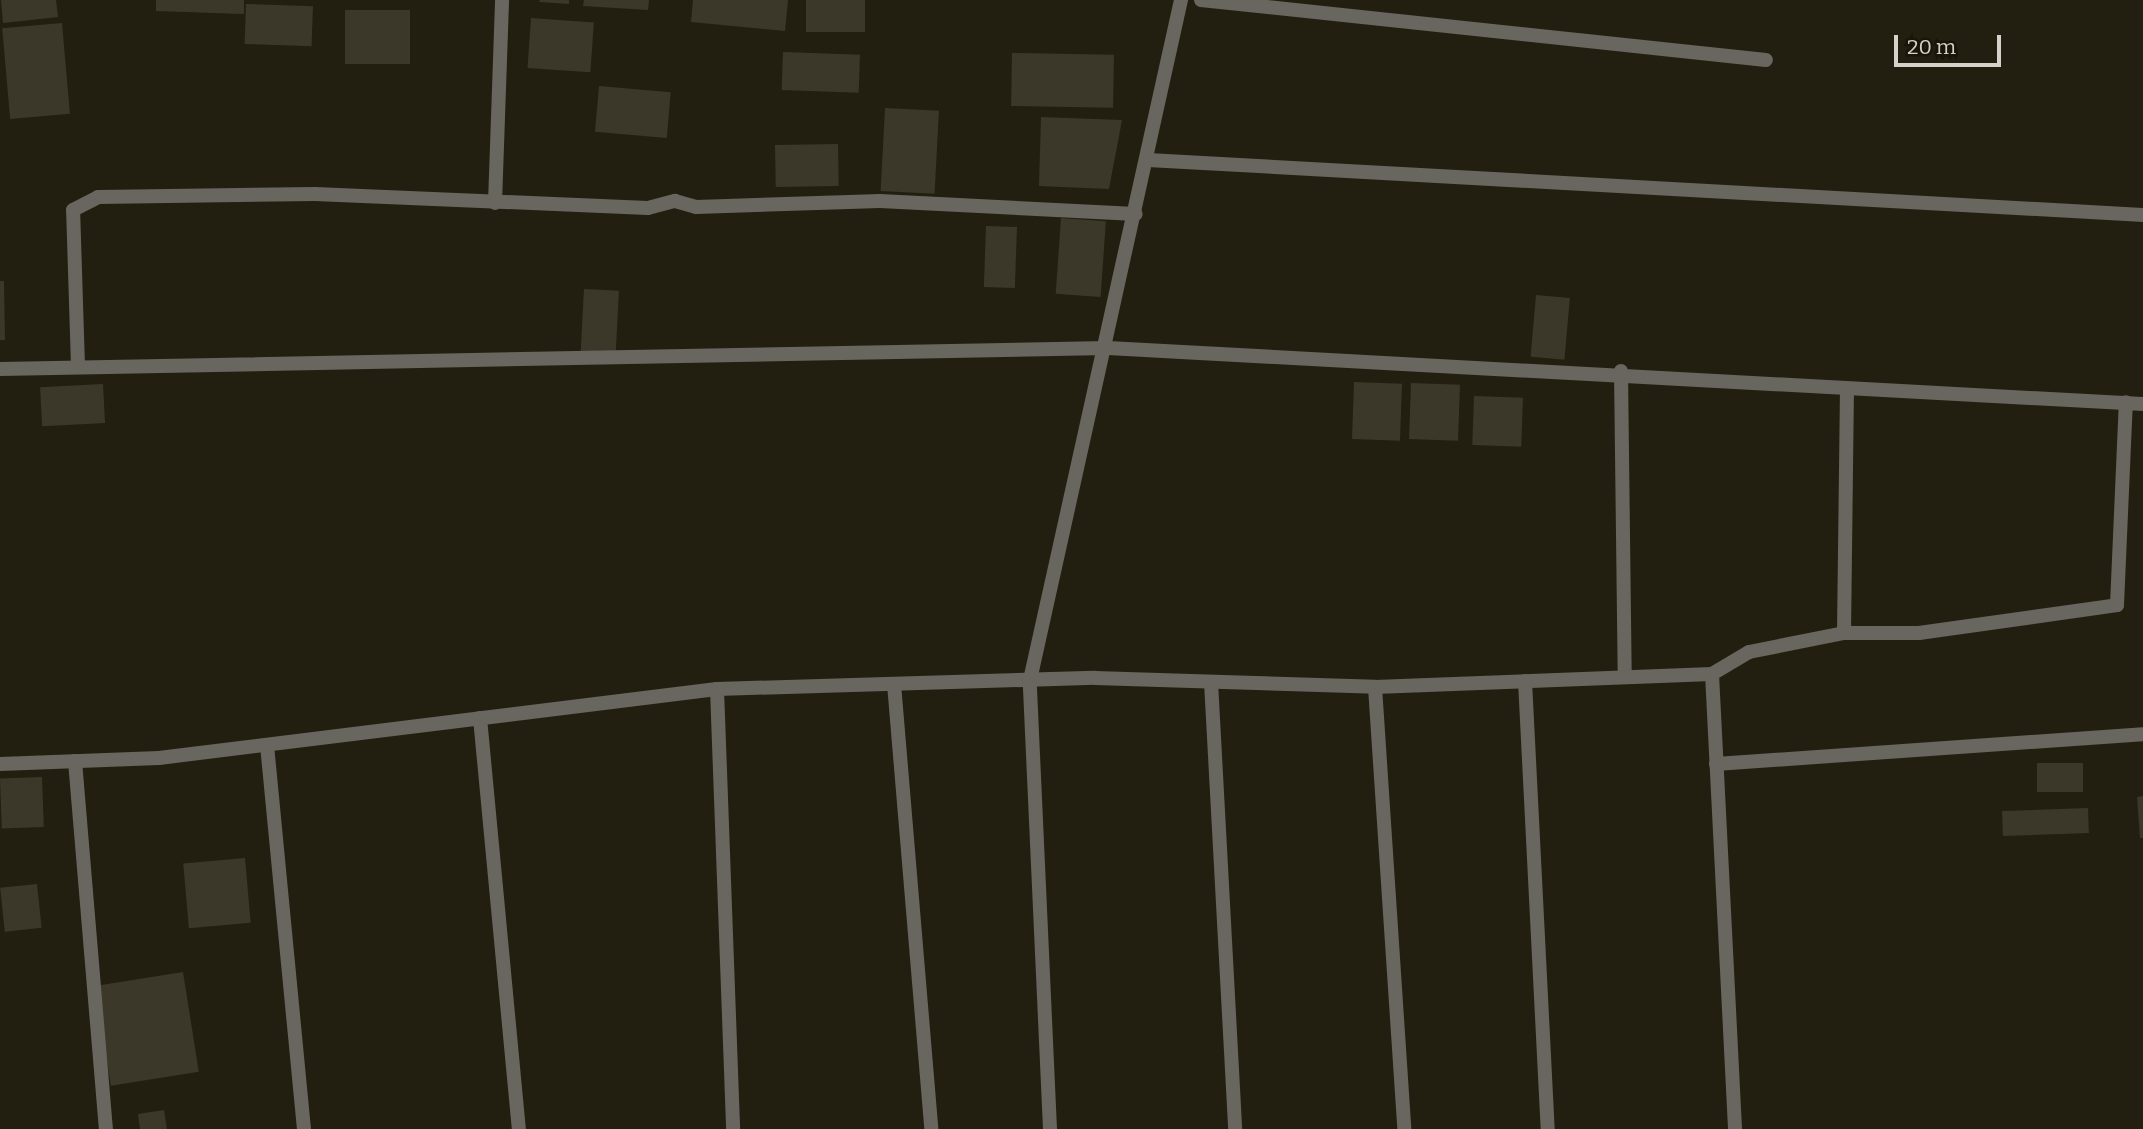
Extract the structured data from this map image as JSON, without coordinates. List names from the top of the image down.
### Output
{
  "scale_bar": "20 m"
}
